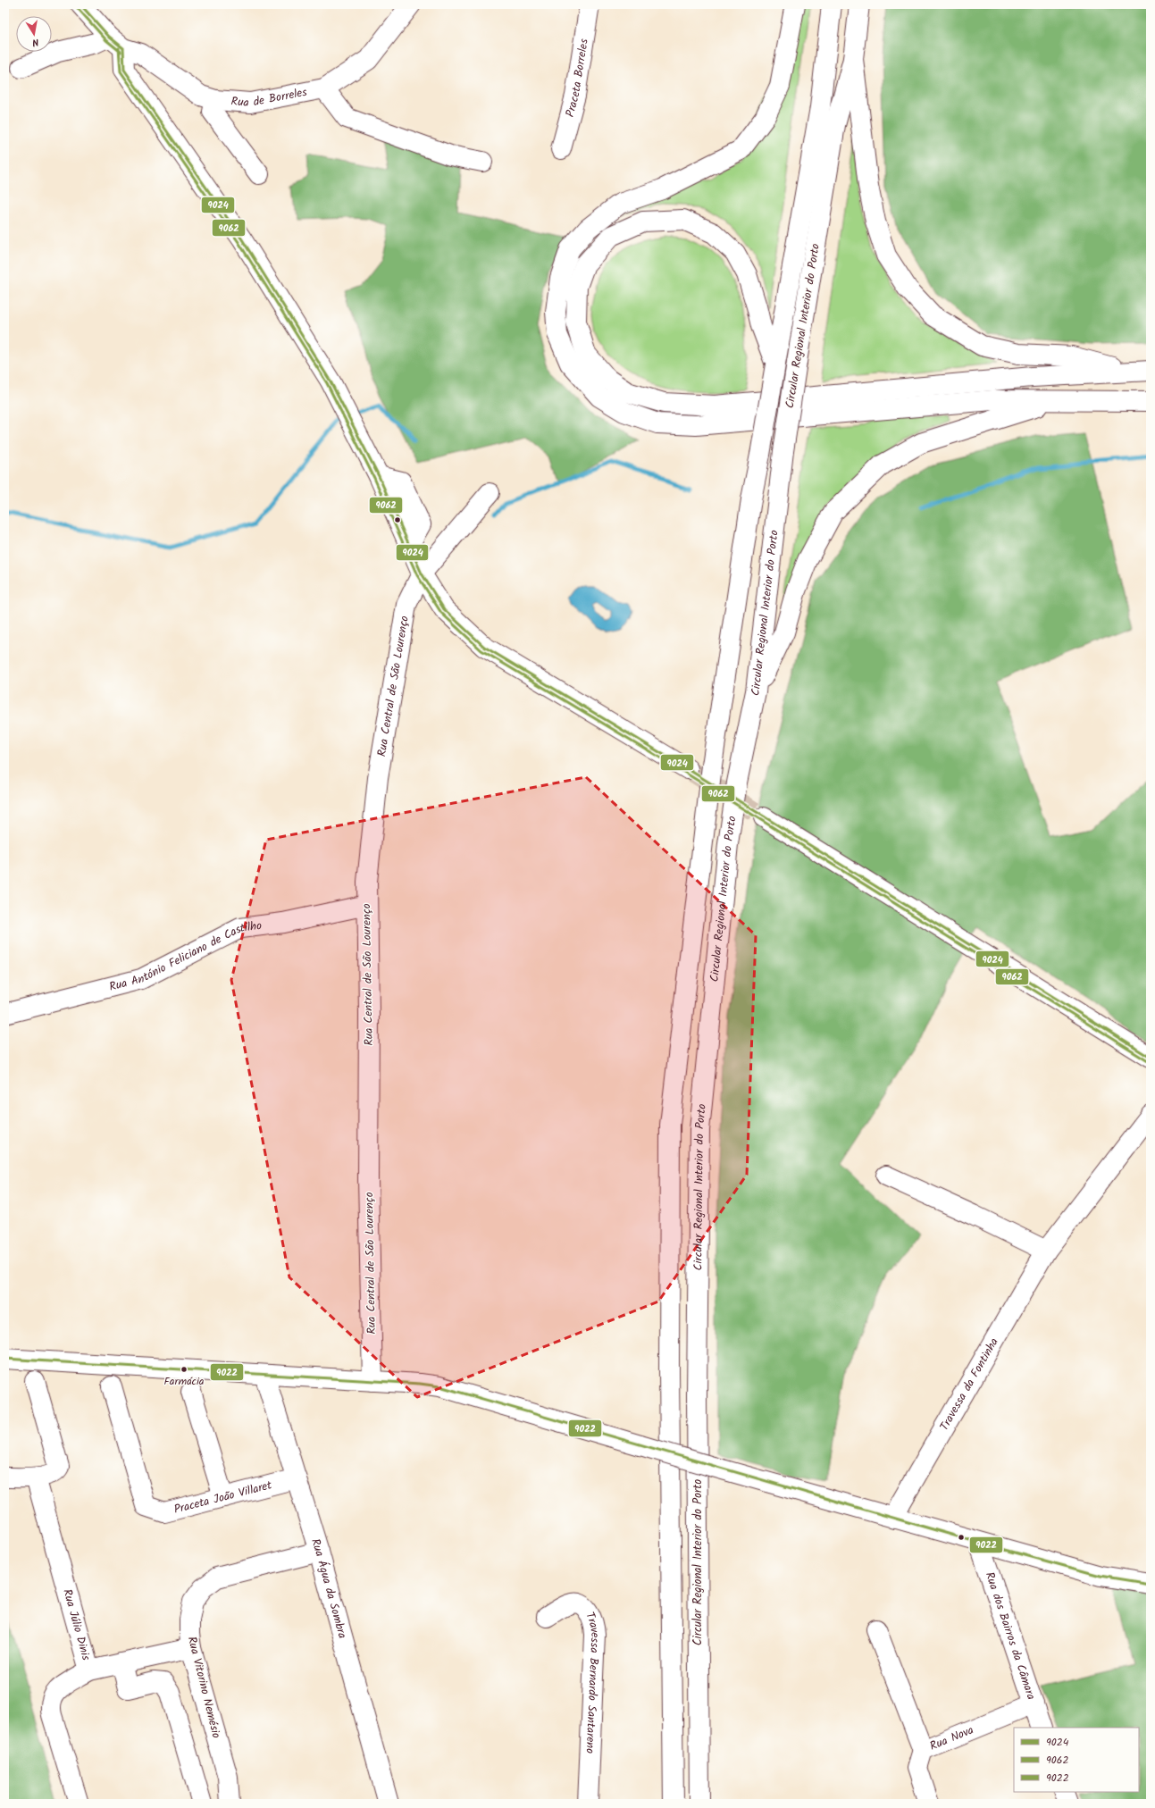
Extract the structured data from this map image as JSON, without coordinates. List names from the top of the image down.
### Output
{
  "streets": {
    "main road": [
      "Praceta Borreles",
      "Rua de Borreles",
      "Circular Regional Interior do Porto",
      "Rua Central de São Lourenço",
      "Rua António Feliciano de Castilho",
      "Travessa da Fontinha",
      "Praceta João Villaret",
      "Rua Água da Sombra",
      "Rua Júlio Dinis",
      "Rua dos Bairros da Câmara",
      "Travessa Bernardo Santareno",
      "Rua Vitorino Nemésio",
      "Rua Nova"
    ]
  },
  "crossings": [
    ["Rua Central de São Lourenço", "Rua António Feliciano de Castilho"],
    ["Praceta João Villaret", "Rua Água da Sombra"],
    ["Rua Água da Sombra", "Rua Vitorino Nemésio"],
    ["Rua Júlio Dinis", "Rua Vitorino Nemésio"],
    ["Rua dos Bairros da Câmara", "Rua Nova"]
  ],
  "places": ["Farmácia"],
  "lines": ["transit line 9024", "transit line 9062", "transit line 9022"],
  "legend": ["9024", "9062", "9022"],
  "north": "bottom"
}
